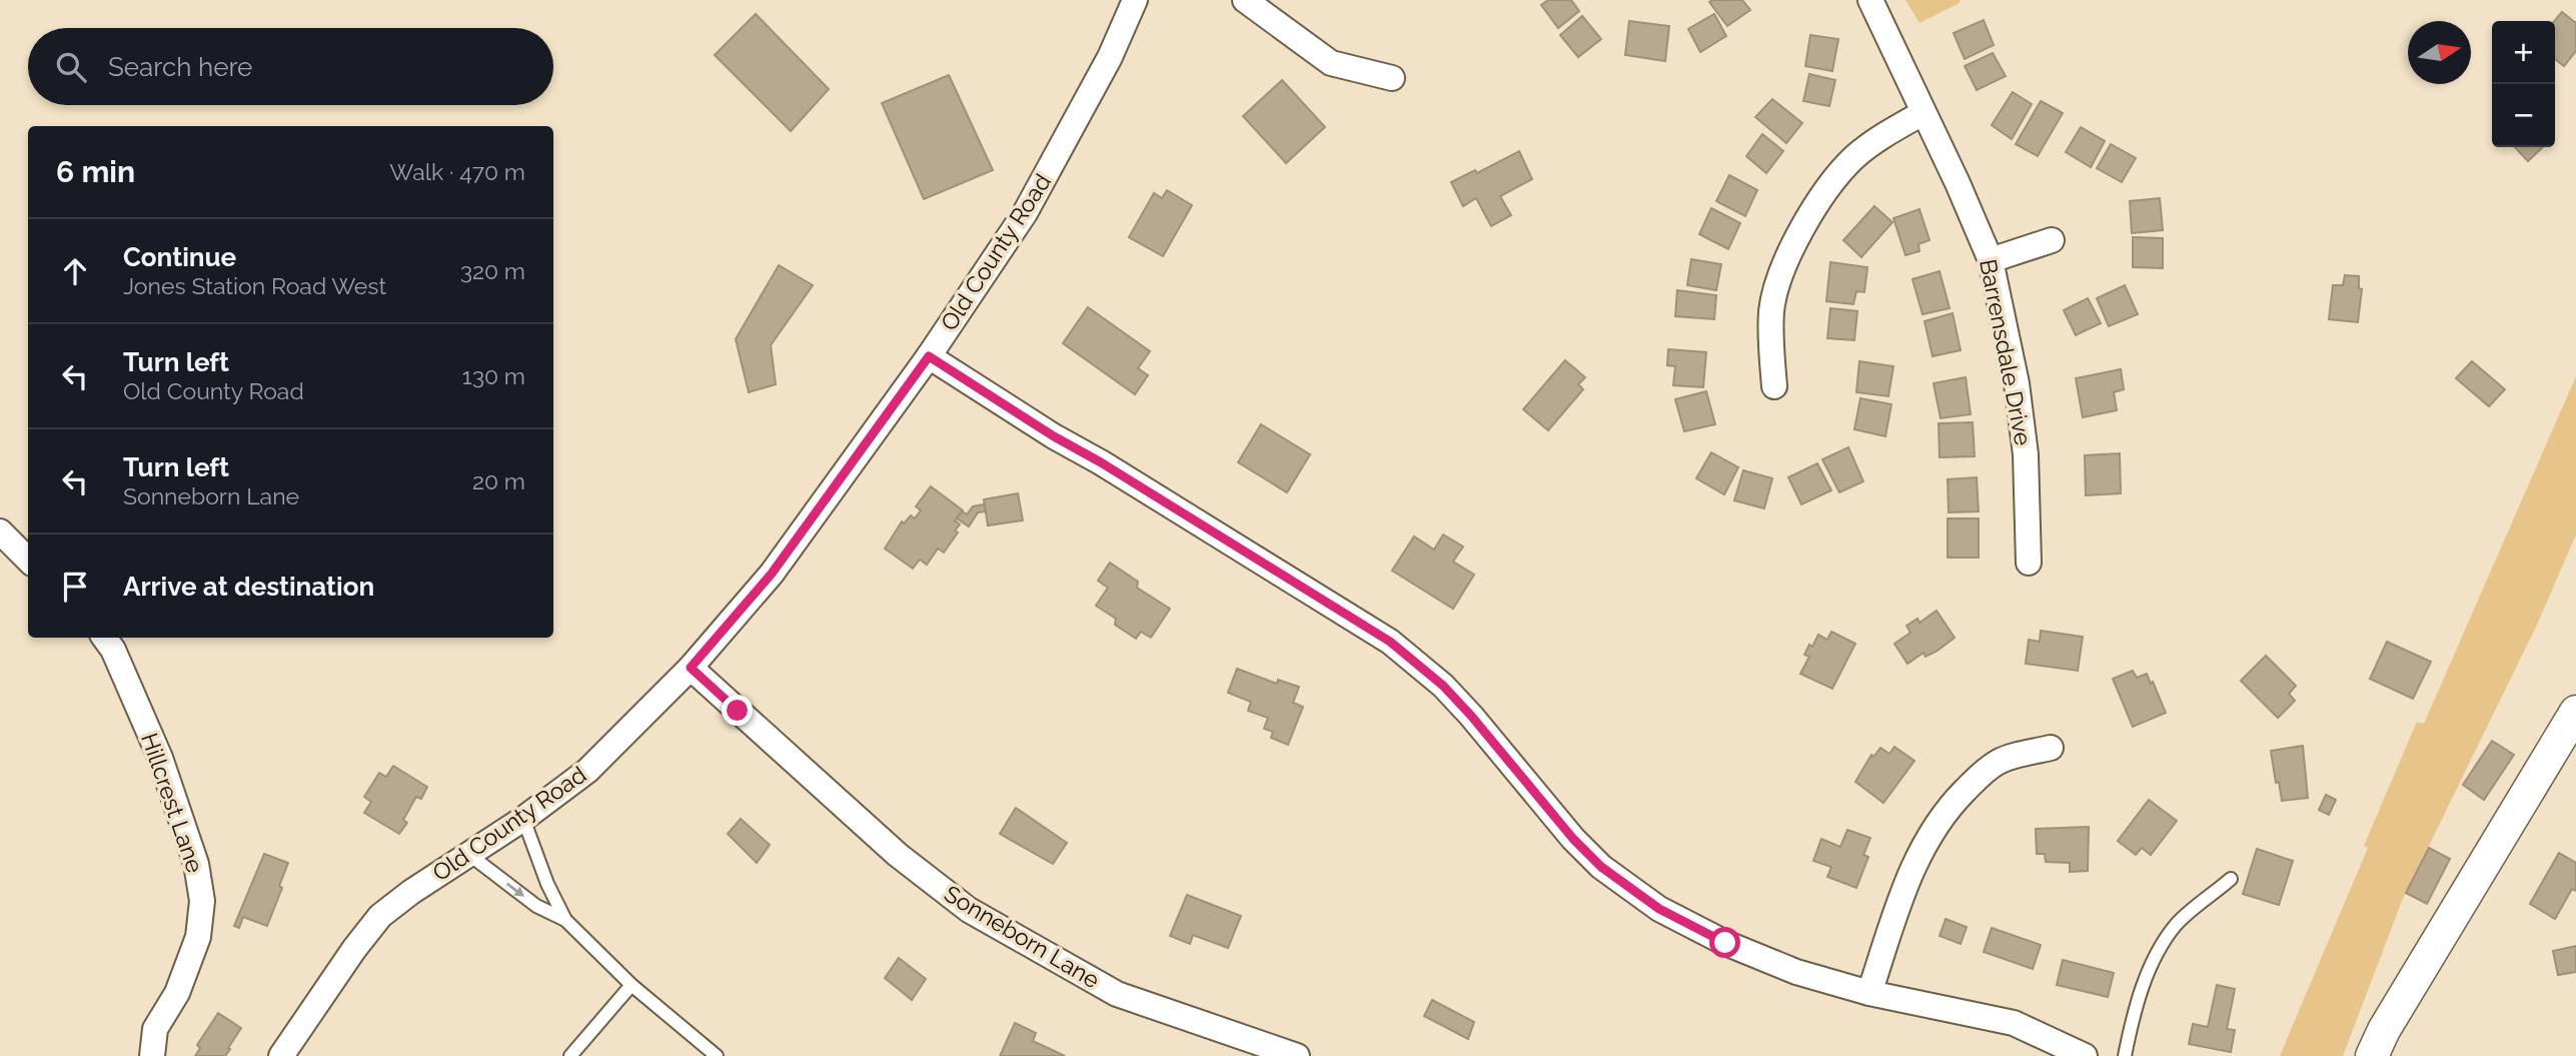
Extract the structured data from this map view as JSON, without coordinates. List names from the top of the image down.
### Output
{
  "streets": {
    "street": [
      "Old County Road",
      "Barrensdale Drive",
      "Hillcrest Lane",
      "Sonneborn Lane"
    ]
  },
  "crossings": [
    ["Old County Road", "Sonneborn Lane"]
  ],
  "north": "right",
  "page": {
    "map_buttons": ["+", "−"],
    "search": "Search here",
    "heading": ["6 min", "Walk · 470 m"],
    "list": [
      ["Continue", "Jones Station Road West", "320 m"],
      ["Turn left", "Old County Road", "130 m"],
      ["Turn left", "Sonneborn Lane", "20 m"],
      "Arrive at destination"
    ]
  }
}
